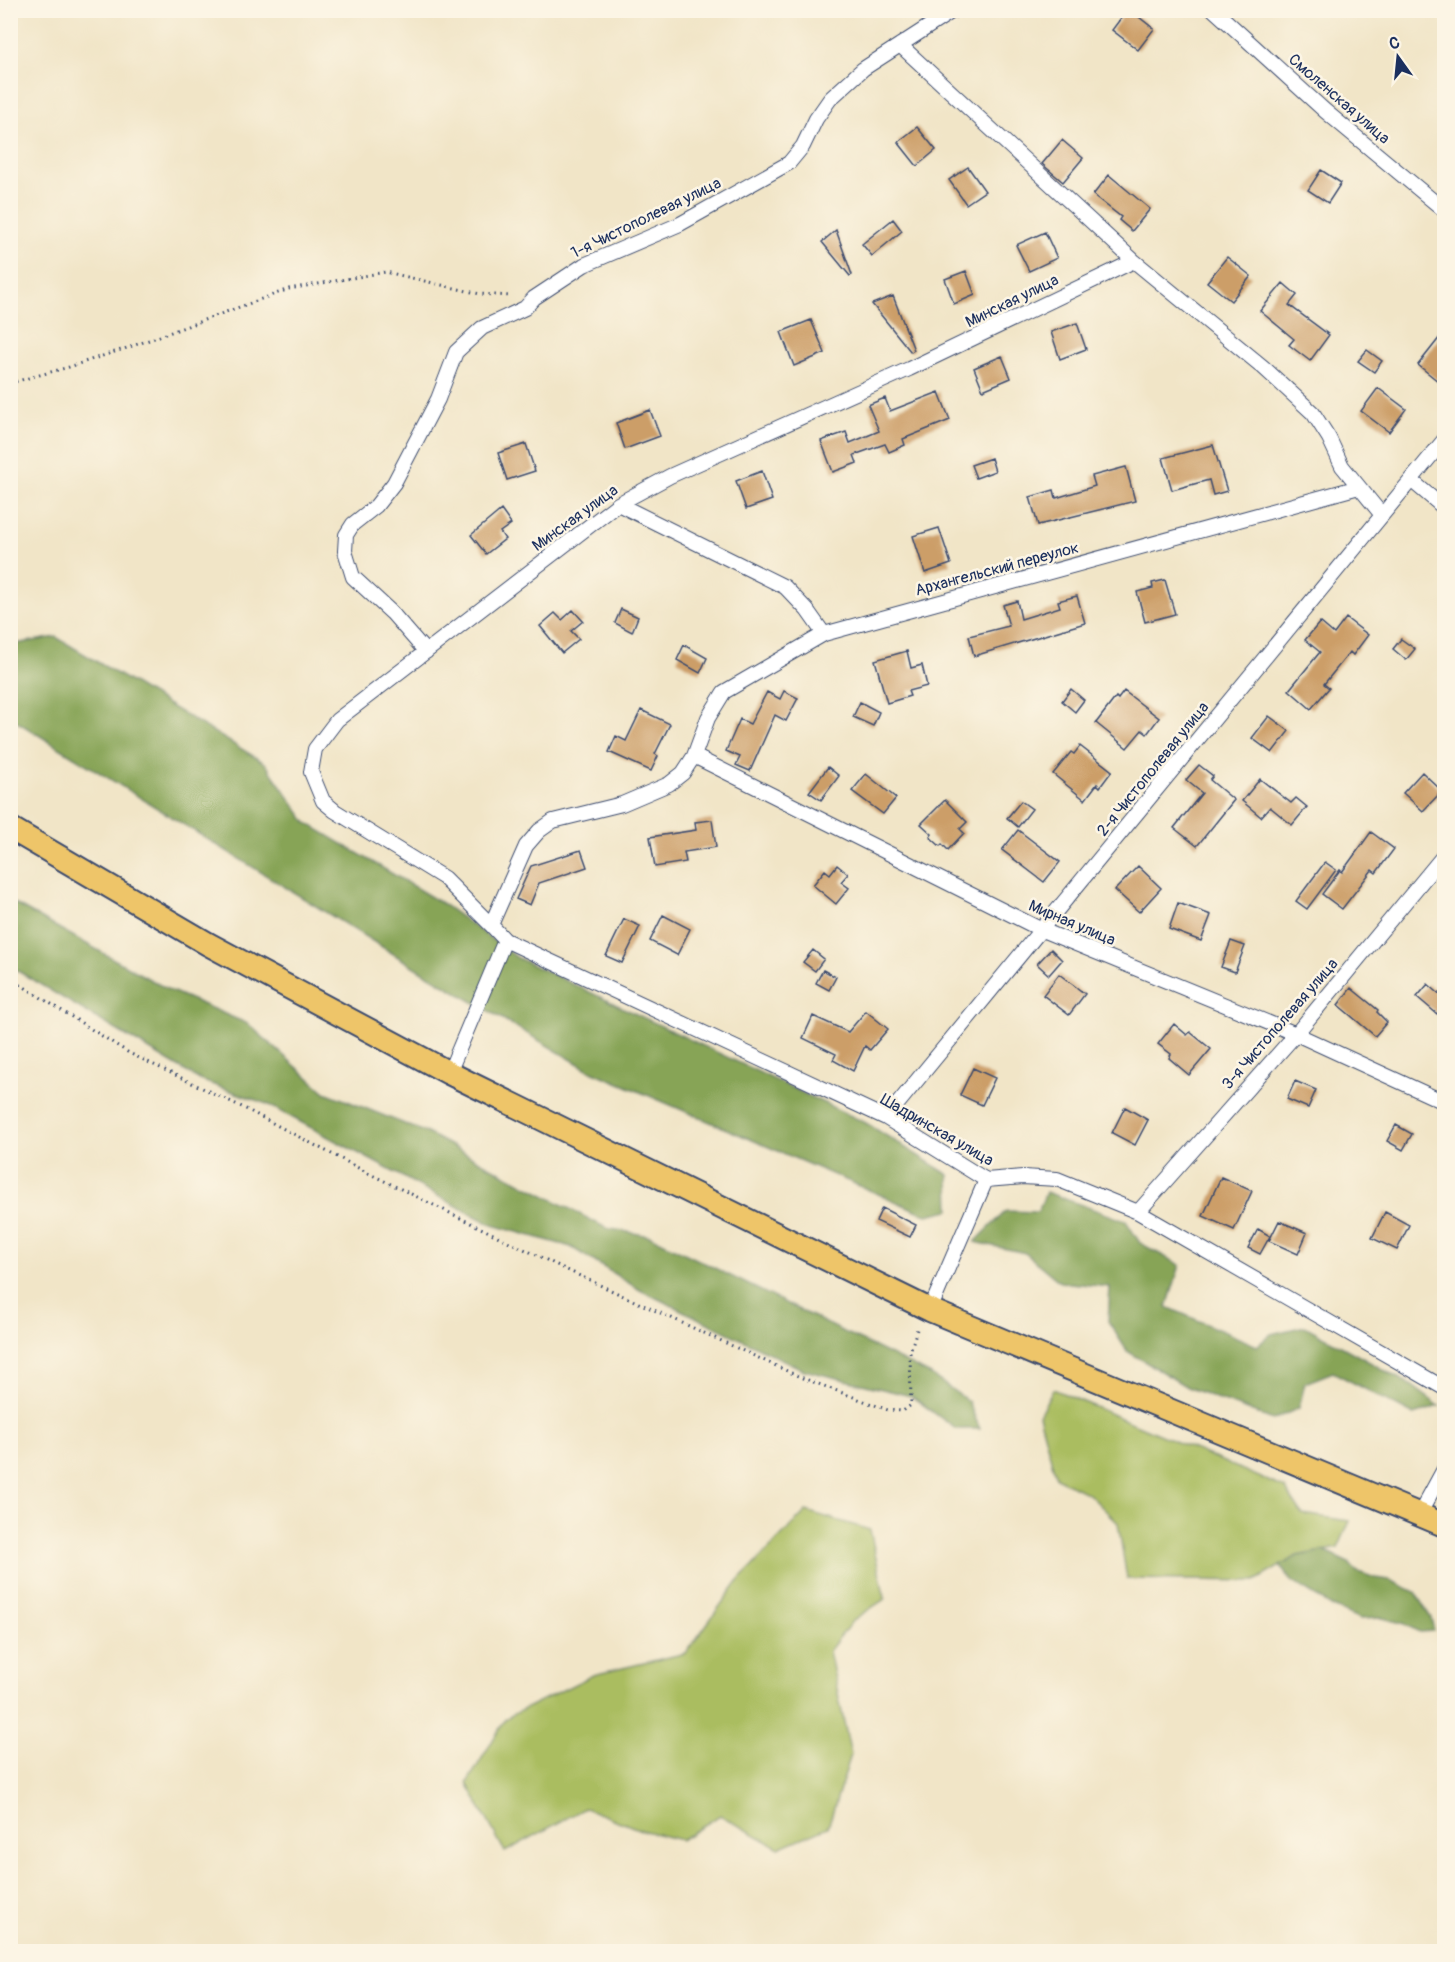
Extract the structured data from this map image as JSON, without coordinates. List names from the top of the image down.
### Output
{
  "streets": {
    "street": [
      "Смоленская улица",
      "1-я Чистополевая улица",
      "Минская улица",
      "Архангельский переулок",
      "2-я Чистополевая улица",
      "Мирная улица",
      "3-я Чистополевая улица",
      "Шадринская улица"
    ]
  },
  "crossings": [
    ["1-я Чистополевая улица", "Минская улица"],
    ["Минская улица", "Архангельский переулок"],
    ["Минская улица", "Шадринская улица"],
    ["Архангельский переулок", "Мирная улица"],
    ["Архангельский переулок", "Шадринская улица"],
    ["2-я Чистополевая улица", "Мирная улица"],
    ["2-я Чистополевая улица", "Шадринская улица"],
    ["Мирная улица", "3-я Чистополевая улица"],
    ["3-я Чистополевая улица", "Шадринская улица"]
  ],
  "north": "top"
}
